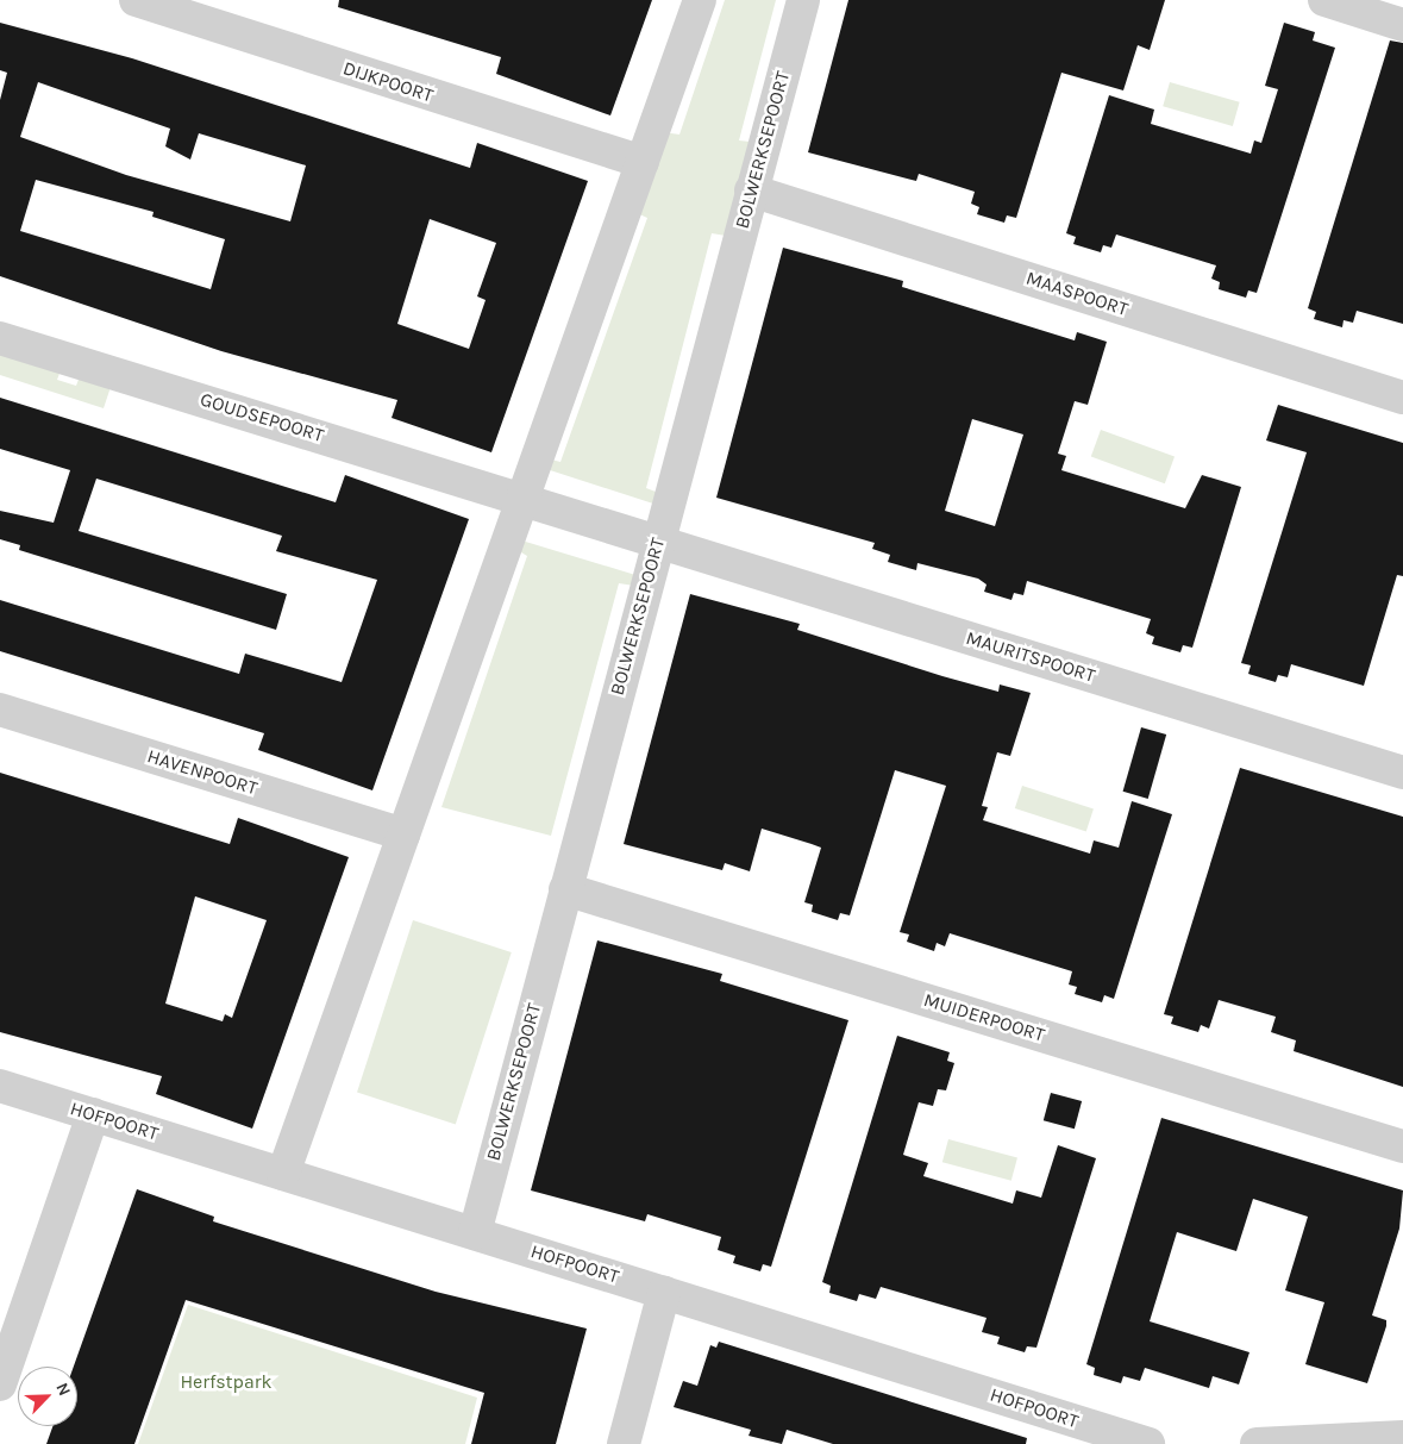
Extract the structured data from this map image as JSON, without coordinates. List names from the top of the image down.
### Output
{
  "streets": {
    "street": [
      "DIJKPOORT",
      "BOLWERKSEPOORT",
      "MAASPOORT",
      "GOUDSEPOORT",
      "MAURITSPOORT",
      "HAVENPOORT",
      "MUIDERPOORT",
      "HOFPOORT"
    ]
  },
  "crossings": [
    ["BOLWERKSEPOORT", "MAASPOORT"],
    ["BOLWERKSEPOORT", "GOUDSEPOORT"],
    ["BOLWERKSEPOORT", "MAURITSPOORT"],
    ["BOLWERKSEPOORT", "MUIDERPOORT"],
    ["BOLWERKSEPOORT", "HOFPOORT"],
    ["GOUDSEPOORT", "MAURITSPOORT"]
  ],
  "parks": ["Herfstpark"],
  "north": "top right"
}
